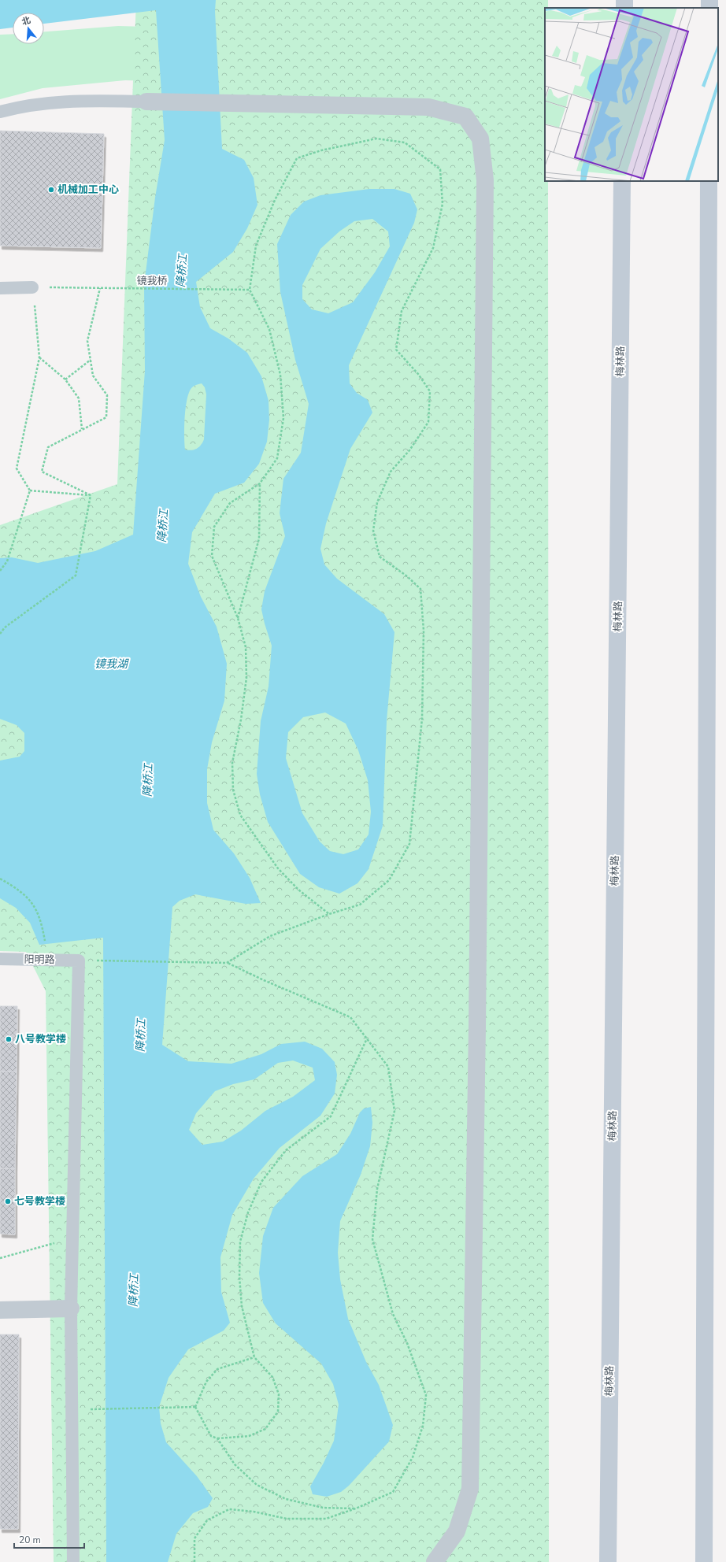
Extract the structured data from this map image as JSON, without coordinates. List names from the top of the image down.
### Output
{
  "streets": {
    "main road": ["梅林路"],
    "lane": ["阳明路"],
    "path": ["镜我桥"]
  },
  "water": ["降桥江", "镜我湖"],
  "places": ["机械加工中心", "八号教学楼", "七号教学楼"],
  "scale_bar": "20 m",
  "north": "top"
}
